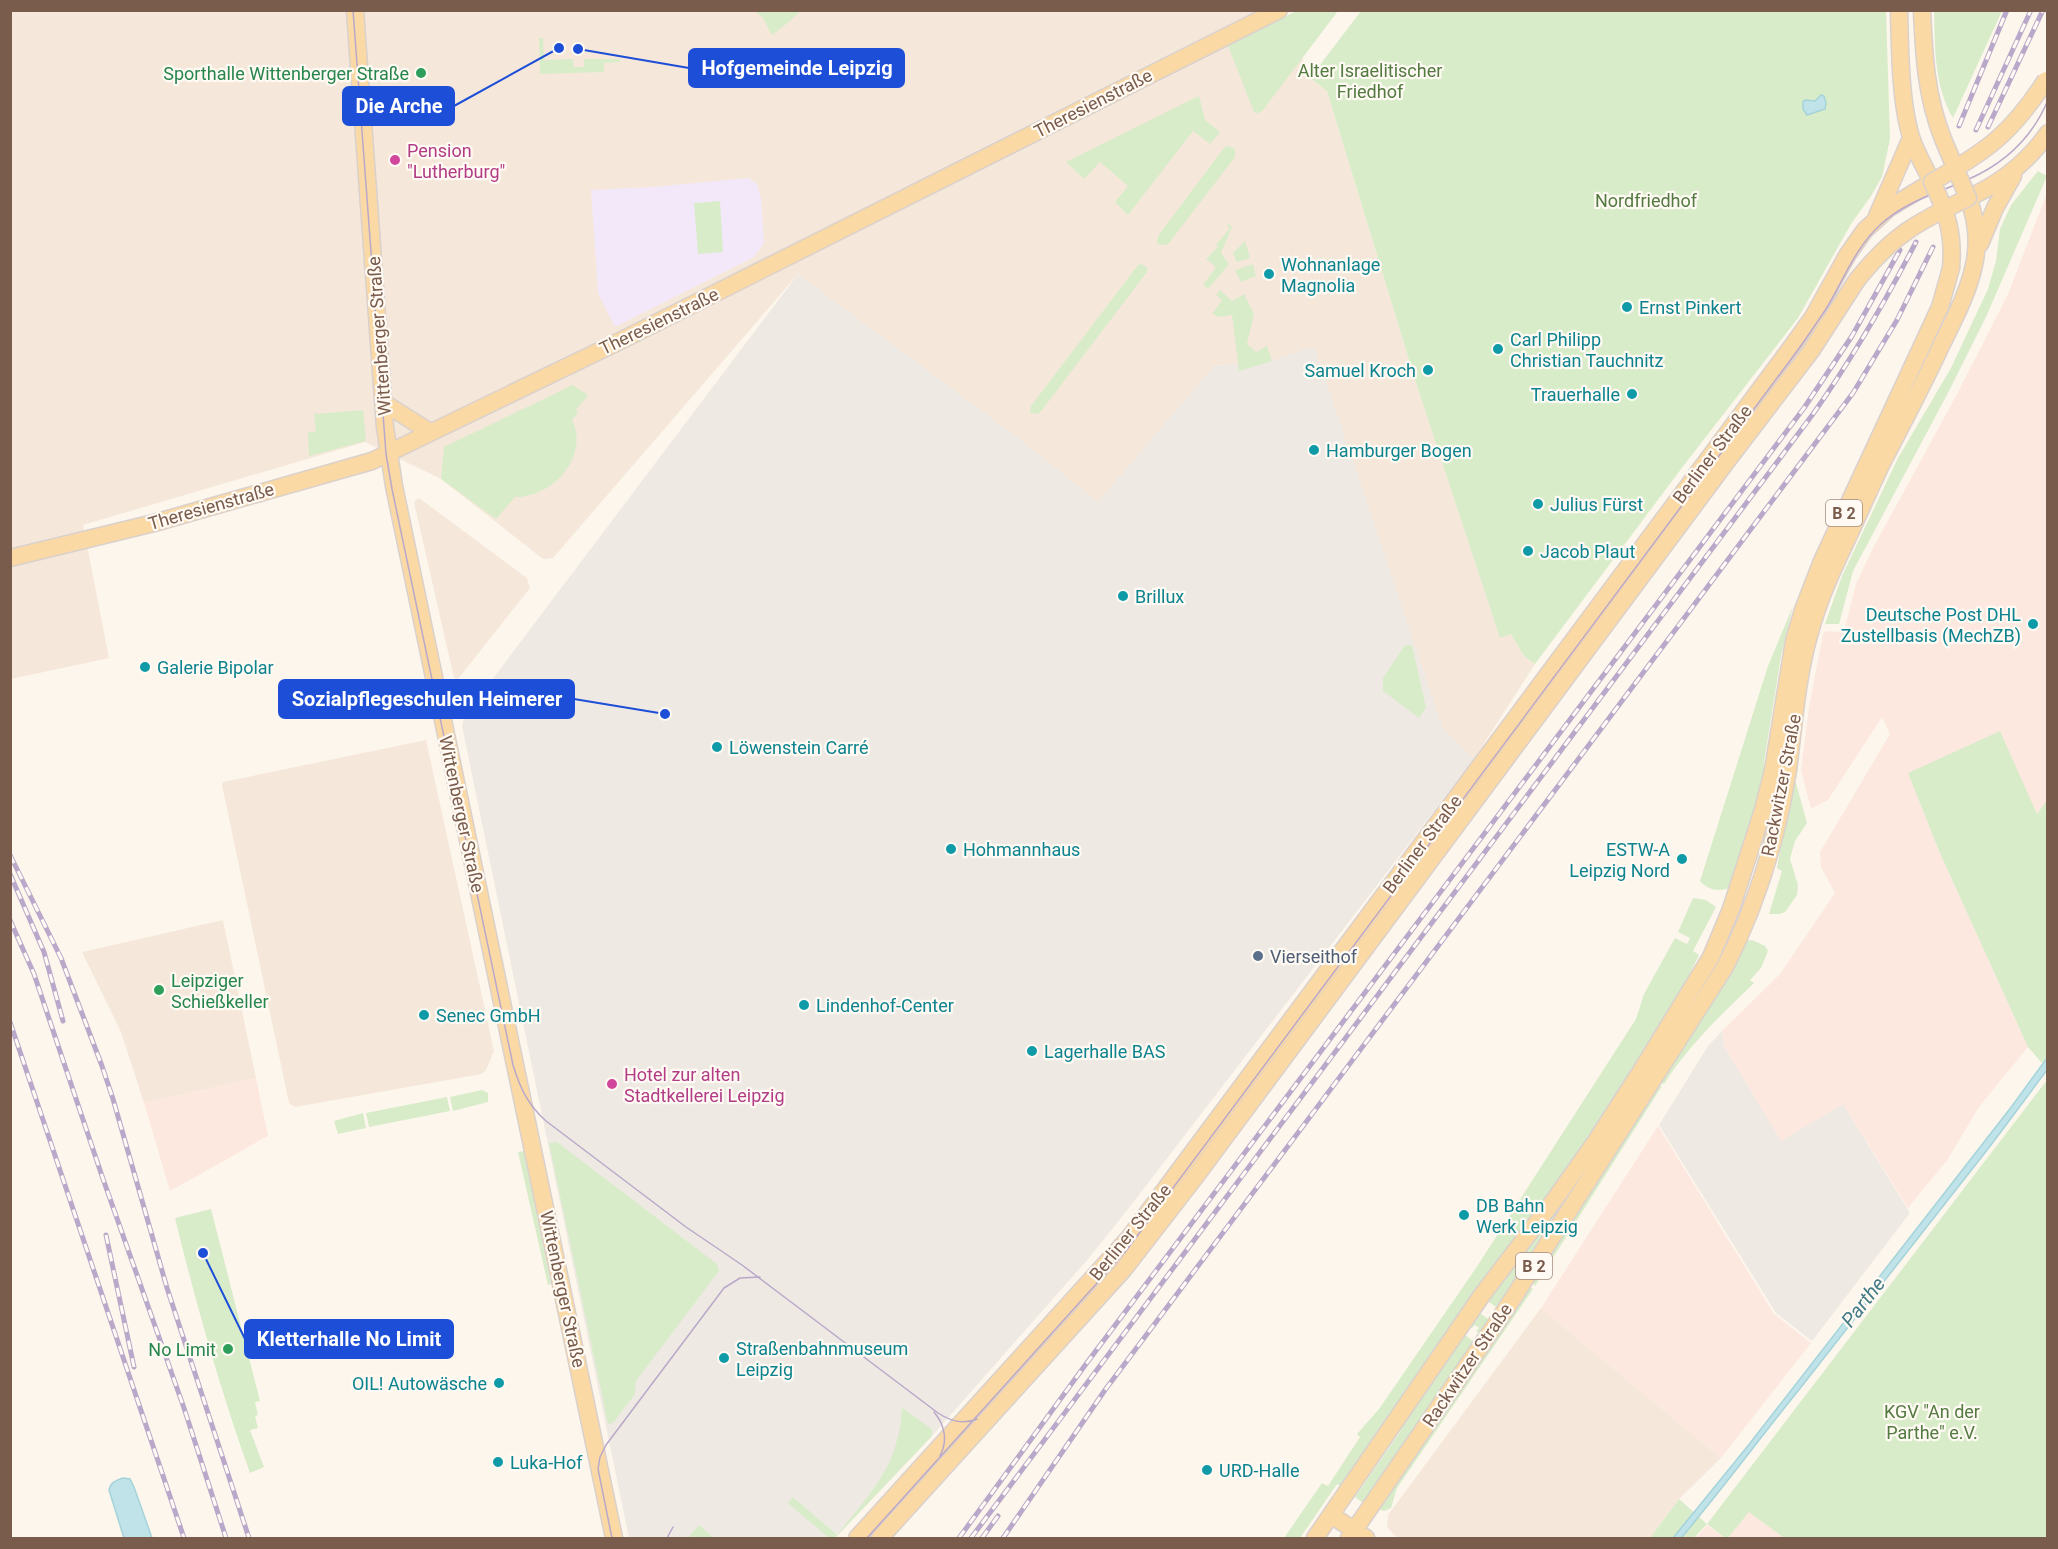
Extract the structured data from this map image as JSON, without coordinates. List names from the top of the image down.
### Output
{
  "streets": {
    "main road": [
      "Theresienstraße",
      "Wittenberger Straße",
      "Berliner Straße",
      "B 2",
      "Rackwitzer Straße"
    ]
  },
  "crossings": [
    ["Theresienstraße", "Wittenberger Straße"],
    ["Berliner Straße", "B 2"],
    ["Berliner Straße", "Rackwitzer Straße"],
    ["B 2", "Rackwitzer Straße"]
  ],
  "water": ["Parthe"],
  "parks": ["Alter Israelitischer Friedhof", "Nordfriedhof", "KGV \"An der Parthe\" e.V."],
  "places": [
    "Die Arche",
    "Hofgemeinde Leipzig",
    "Sporthalle Wittenberger Straße",
    "Pension \"Lutherburg\"",
    "Wohnanlage Magnolia",
    "Ernst Pinkert",
    "Carl Philipp Christian Tauchnitz",
    "Samuel Kroch",
    "Trauerhalle",
    "Hamburger Bogen",
    "Julius Fürst",
    "Jacob Plaut",
    "Brillux",
    "Deutsche Post DHL Zustellbasis (MechZB)",
    "Galerie Bipolar",
    "Sozialpflegeschulen Heimerer",
    "Löwenstein Carré",
    "Hohmannhaus",
    "ESTW-A Leipzig Nord",
    "Vierseithof",
    "Leipziger Schießkeller",
    "Lindenhof-Center",
    "Senec GmbH",
    "Lagerhalle BAS",
    "Hotel zur alten Stadtkellerei Leipzig",
    "DB Bahn Werk Leipzig",
    "Kletterhalle No Limit",
    "No Limit",
    "Straßenbahnmuseum Leipzig",
    "OIL! Autowäsche",
    "Luka-Hof",
    "URD-Halle"
  ]
}
